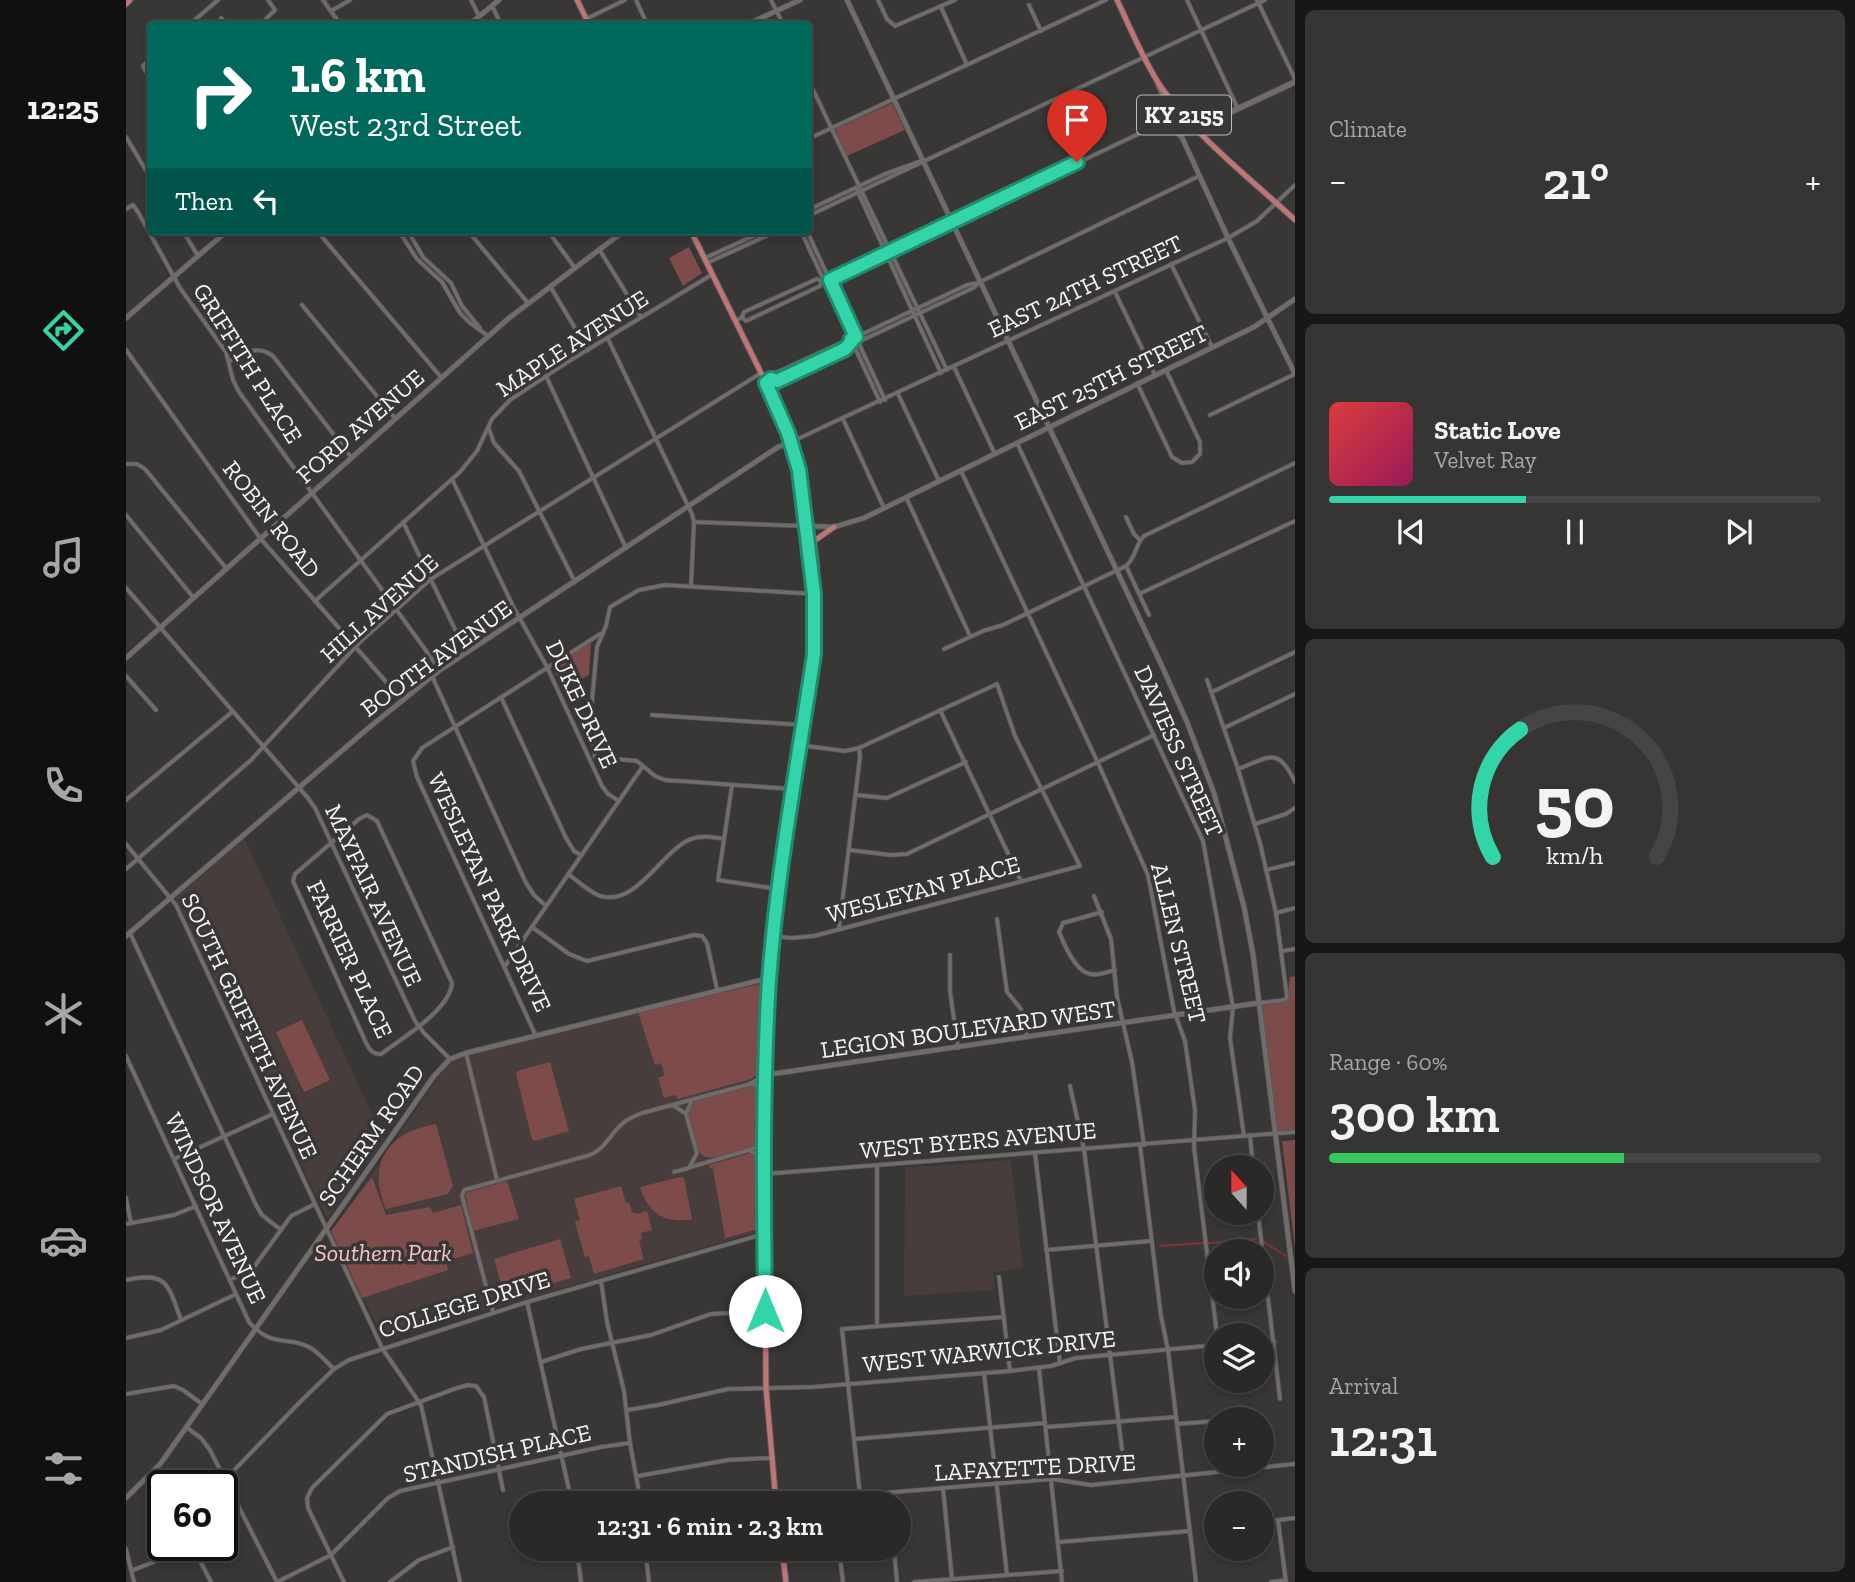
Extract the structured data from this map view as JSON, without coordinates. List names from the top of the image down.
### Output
{
  "streets": {
    "main road": ["KY 2155"],
    "street": [
      "EAST 24TH STREET",
      "MAPLE AVENUE",
      "GRIFFITH PLACE",
      "EAST 25TH STREET",
      "FORD AVENUE",
      "ROBIN ROAD",
      "HILL AVENUE",
      "BOOTH AVENUE",
      "DUKE DRIVE",
      "DAVIESS STREET",
      "WESLEYAN PLACE",
      "WESLEYAN PARK DRIVE",
      "MAYFAIR AVENUE",
      "ALLEN STREET",
      "FARRIER PLACE",
      "SOUTH GRIFFITH AVENUE",
      "LEGION BOULEVARD WEST",
      "SCHERM ROAD",
      "WEST BYERS AVENUE",
      "WINDSOR AVENUE",
      "COLLEGE DRIVE",
      "WEST WARWICK DRIVE",
      "STANDISH PLACE",
      "LAFAYETTE DRIVE"
    ]
  },
  "crossings": [
    ["KY 2155", "EAST 24TH STREET"],
    ["EAST 24TH STREET", "BOOTH AVENUE"],
    ["MAPLE AVENUE", "GRIFFITH PLACE"],
    ["MAPLE AVENUE", "ROBIN ROAD"],
    ["MAPLE AVENUE", "DUKE DRIVE"],
    ["GRIFFITH PLACE", "FORD AVENUE"],
    ["GRIFFITH PLACE", "HILL AVENUE"],
    ["GRIFFITH PLACE", "BOOTH AVENUE"],
    ["EAST 25TH STREET", "DAVIESS STREET"],
    ["EAST 25TH STREET", "ALLEN STREET"],
    ["FORD AVENUE", "ROBIN ROAD"],
    ["FORD AVENUE", "MAYFAIR AVENUE"],
    ["ROBIN ROAD", "HILL AVENUE"],
    ["ROBIN ROAD", "BOOTH AVENUE"],
    ["HILL AVENUE", "DUKE DRIVE"],
    ["HILL AVENUE", "MAYFAIR AVENUE"],
    ["HILL AVENUE", "SOUTH GRIFFITH AVENUE"],
    ["BOOTH AVENUE", "DUKE DRIVE"],
    ["BOOTH AVENUE", "MAYFAIR AVENUE"],
    ["BOOTH AVENUE", "SOUTH GRIFFITH AVENUE"],
    ["DUKE DRIVE", "WESLEYAN PARK DRIVE"],
    ["DAVIESS STREET", "LEGION BOULEVARD WEST"],
    ["DAVIESS STREET", "WEST BYERS AVENUE"],
    ["WESLEYAN PARK DRIVE", "SCHERM ROAD"],
    ["MAYFAIR AVENUE", "FARRIER PLACE"],
    ["MAYFAIR AVENUE", "SCHERM ROAD"],
    ["ALLEN STREET", "LEGION BOULEVARD WEST"],
    ["ALLEN STREET", "WEST BYERS AVENUE"],
    ["SOUTH GRIFFITH AVENUE", "SCHERM ROAD"],
    ["SOUTH GRIFFITH AVENUE", "COLLEGE DRIVE"],
    ["SOUTH GRIFFITH AVENUE", "STANDISH PLACE"],
    ["SCHERM ROAD", "WINDSOR AVENUE"],
    ["WINDSOR AVENUE", "COLLEGE DRIVE"]
  ],
  "parks": ["Southern Park"],
  "north": "top",
  "page": {
    "tabs": "12:25",
    "tile": [
      "Climate",
      ["Range · 60%", "300 km"],
      ["Arrival", "12:31"]
    ],
    "turn": ["1.6 km", "West 23rd Street"],
    "heat": ["−", "21°", "+"],
    "then": "Then",
    "song": ["Static Love", "Velvet Ray"],
    "map_buttons": ["+", "−"],
    "limit": "60",
    "trip": "12:31 · 6 min · 2.3 km",
    "gauge": ["50", "km/h"]
  }
}
